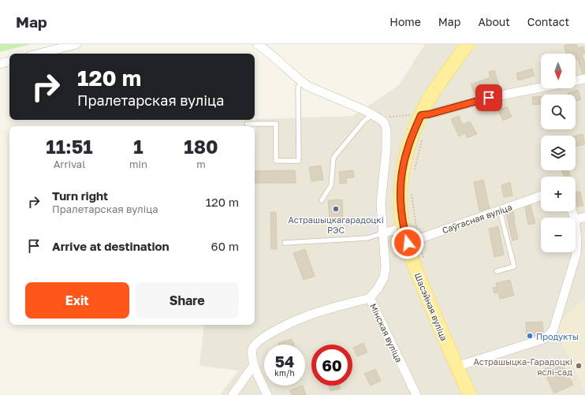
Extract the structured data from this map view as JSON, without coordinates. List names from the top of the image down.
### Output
{
  "streets": {
    "main road": ["Шасэйная вуліца"],
    "street": ["Саўгасная вуліца", "Мінская вуліца"]
  },
  "crossings": [
    ["Саўгасная вуліца", "Шасэйная вуліца"]
  ],
  "places": ["Астрашыцкагарадоцкі РЭС", "Продукты", "Астрашыцка-Гарадоцкі яслі-сад"],
  "north": "bottom",
  "page": {
    "header": "Map",
    "nav": [
      "Home",
      "Map",
      "About",
      "Contact"
    ],
    "map_buttons": ["+", "−"],
    "turn": ["120 m", "Пралетарская вуліца"],
    "eta": [
      "11:51",
      "Arrival",
      "1",
      "min",
      "180",
      "m"
    ],
    "list": [
      {
        "name": "Turn right",
        "note": "Пралетарская вуліца",
        "value": "120 m"
      },
      {
        "name": "Arrive at destination",
        "value": "60 m"
      }
    ],
    "buttons": ["Exit", "Share"],
    "speed": "54 km/h",
    "limit": "60"
  }
}
